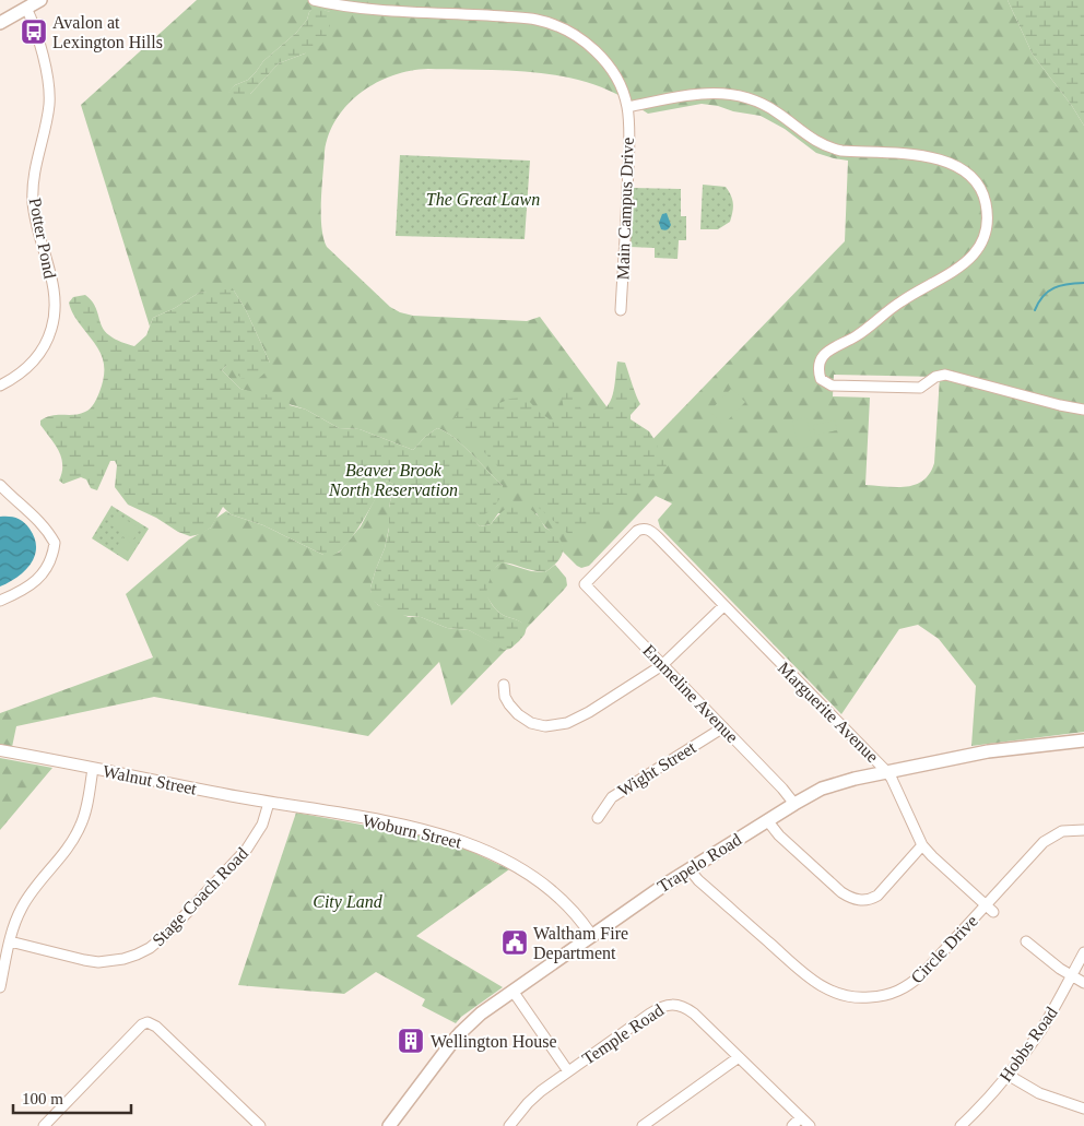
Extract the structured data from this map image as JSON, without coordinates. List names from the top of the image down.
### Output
{
  "streets": {
    "main road": ["Trapelo Road"],
    "street": [
      "Main Campus Drive",
      "Potter Pond",
      "Emmeline Avenue",
      "Marguerite Avenue",
      "Wight Street",
      "Walnut Street",
      "Woburn Street",
      "Stage Coach Road",
      "Circle Drive",
      "Temple Road",
      "Hobbs Road"
    ]
  },
  "crossings": [
    ["Emmeline Avenue", "Marguerite Avenue"],
    ["Emmeline Avenue", "Wight Street"],
    ["Emmeline Avenue", "Trapelo Road"],
    ["Marguerite Avenue", "Trapelo Road"],
    ["Marguerite Avenue", "Circle Drive"],
    ["Walnut Street", "Woburn Street"],
    ["Walnut Street", "Stage Coach Road"],
    ["Woburn Street", "Trapelo Road"],
    ["Trapelo Road", "Circle Drive"]
  ],
  "parks": ["The Great Lawn", "Beaver Brook North Reservation", "City Land"],
  "places": {
    "bus stop": ["Avalon at Lexington Hills"],
    "public building": ["Waltham Fire Department"],
    "building": ["Wellington House"]
  },
  "scale_bar": "100 m"
}
